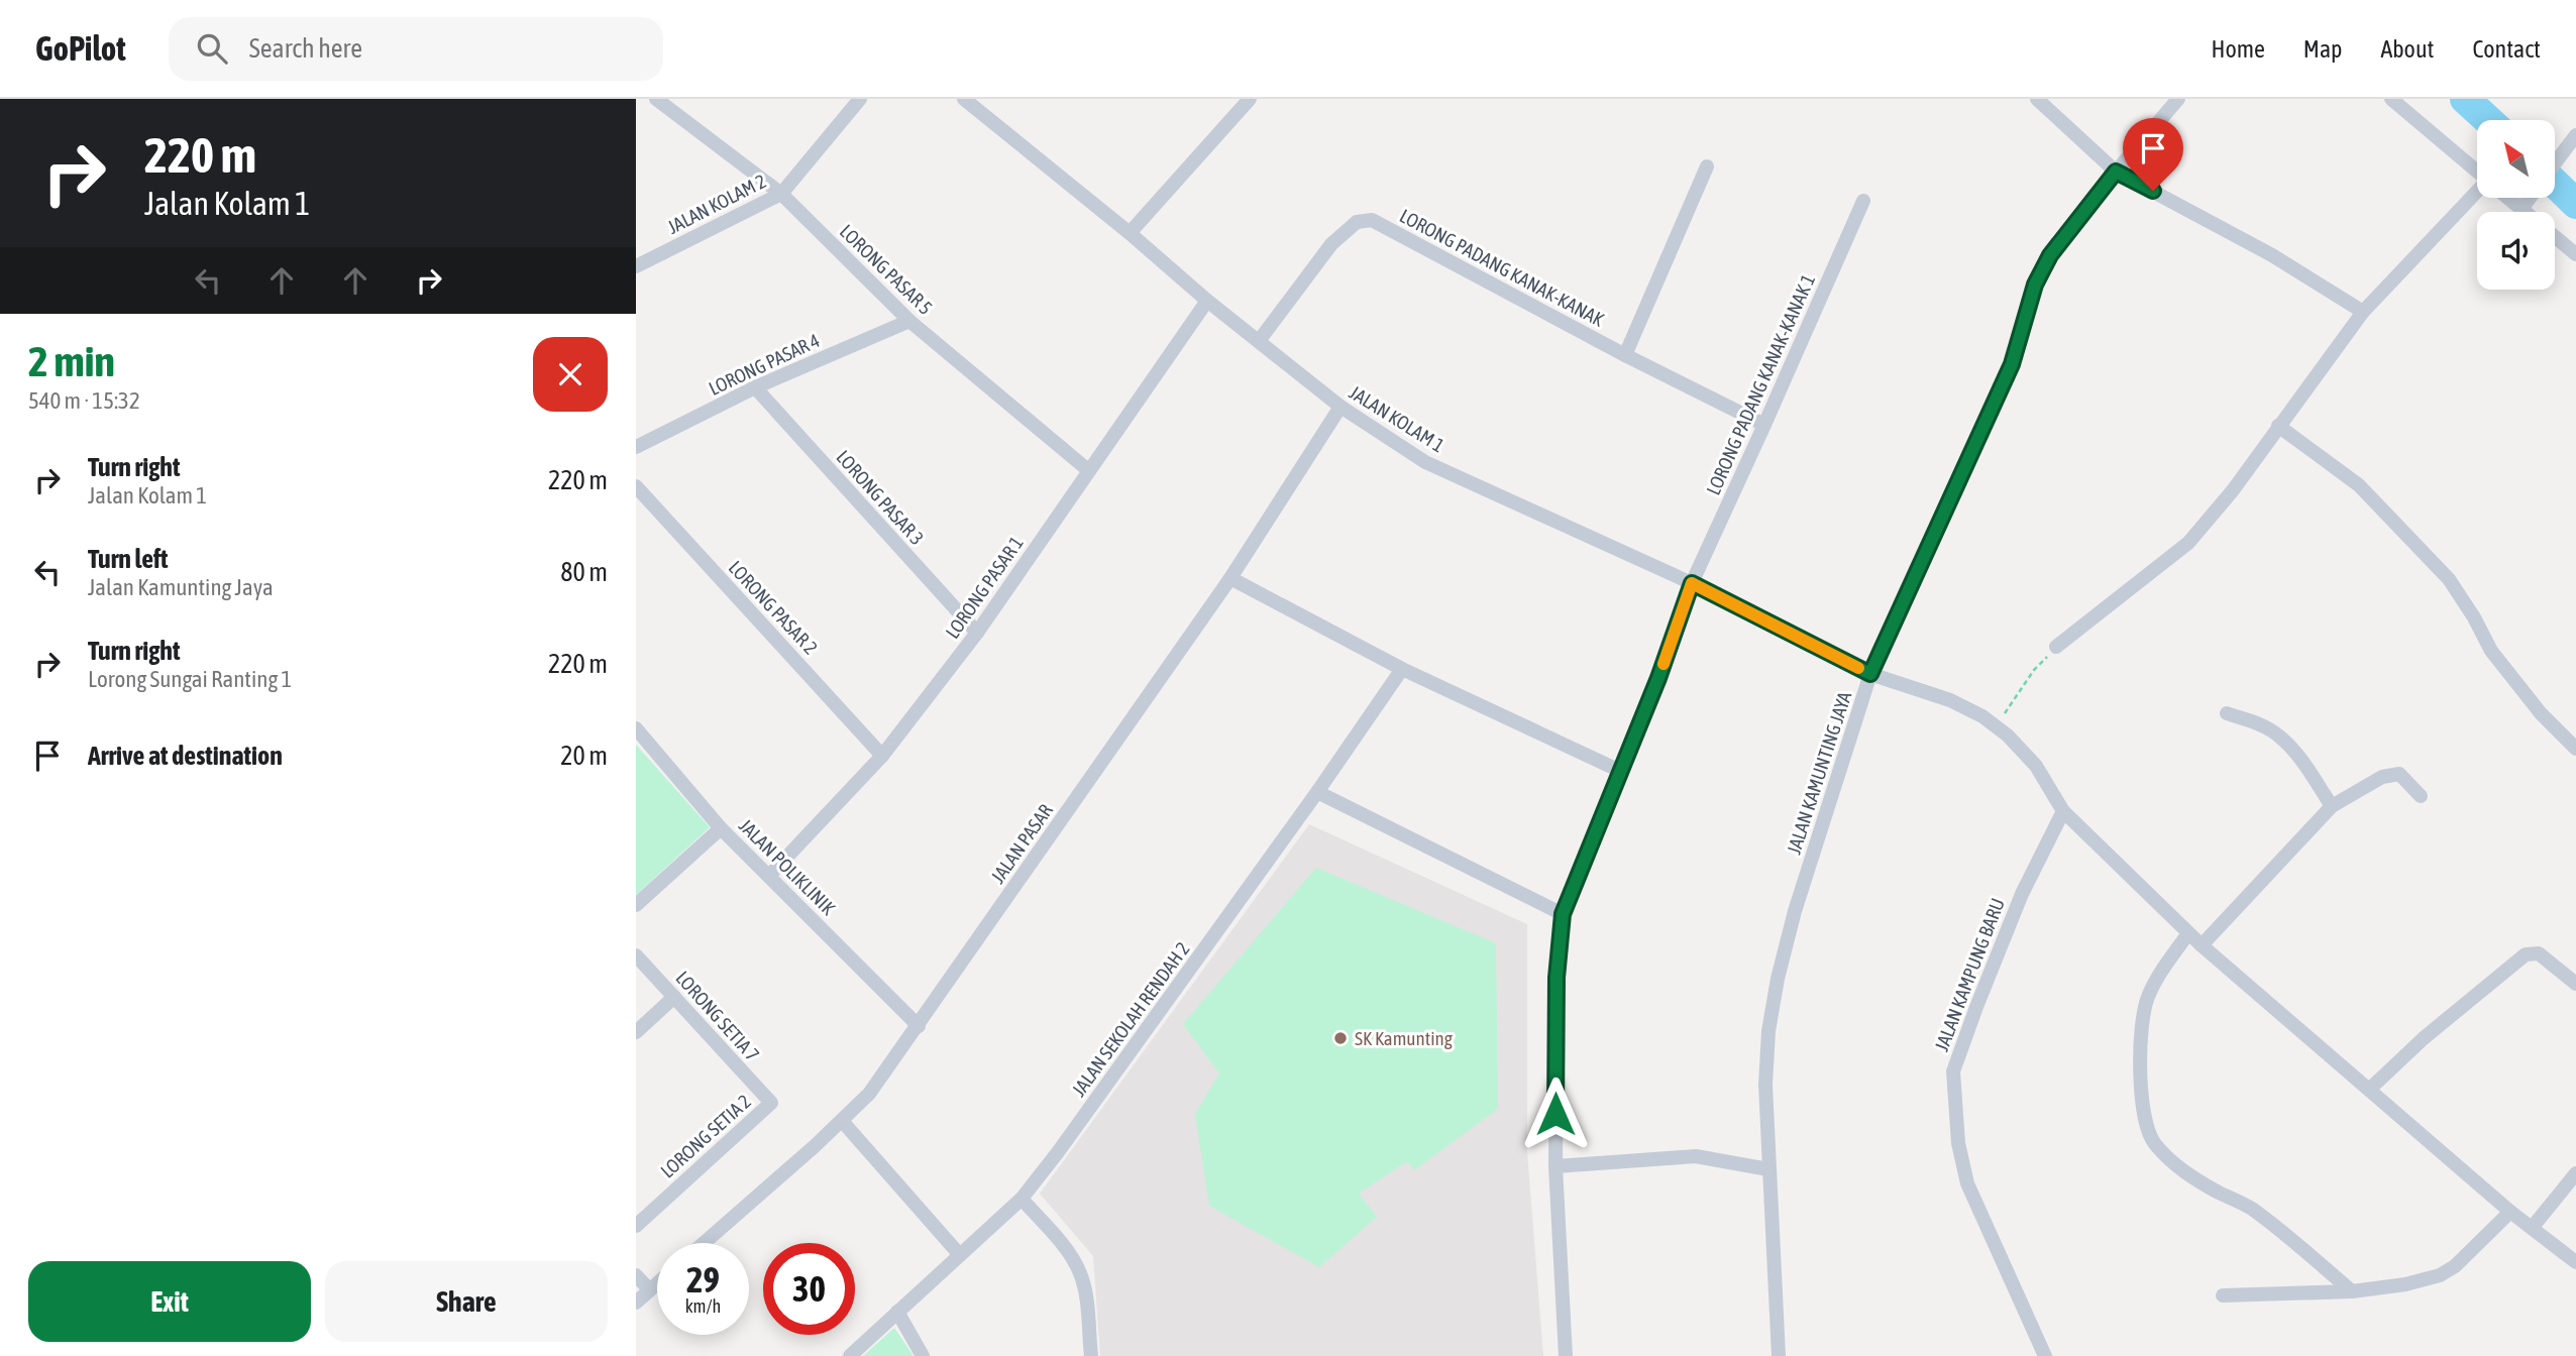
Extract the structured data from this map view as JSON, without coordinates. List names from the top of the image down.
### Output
{
  "streets": {
    "street": [
      "JALAN KOLAM 2",
      "LORONG PADANG KANAK-KANAK",
      "LORONG PASAR 5",
      "LORONG PASAR 4",
      "LORONG PADANG KANAK-KANAK 1",
      "JALAN KOLAM 1",
      "LORONG PASAR 3",
      "LORONG PASAR 1",
      "LORONG PASAR 2",
      "JALAN KAMUNTING JAYA",
      "JALAN PASAR",
      "JALAN POLIKLINIK",
      "JALAN KAMPUNG BARU",
      "LORONG SETIA 7",
      "JALAN SEKOLAH RENDAH 2",
      "LORONG SETIA 2"
    ]
  },
  "crossings": [
    ["JALAN KOLAM 2", "LORONG PASAR 5"],
    ["LORONG PADANG KANAK-KANAK", "LORONG PADANG KANAK-KANAK 1"],
    ["LORONG PADANG KANAK-KANAK", "JALAN KOLAM 1"],
    ["LORONG PASAR 5", "LORONG PASAR 4"],
    ["LORONG PASAR 5", "LORONG PASAR 1"],
    ["LORONG PASAR 4", "LORONG PASAR 3"],
    ["LORONG PADANG KANAK-KANAK 1", "JALAN KOLAM 1"],
    ["JALAN KOLAM 1", "LORONG PASAR 1"],
    ["JALAN KOLAM 1", "JALAN KAMUNTING JAYA"],
    ["JALAN KOLAM 1", "JALAN PASAR"],
    ["JALAN KOLAM 1", "JALAN KAMPUNG BARU"],
    ["LORONG PASAR 3", "LORONG PASAR 1"],
    ["LORONG PASAR 1", "LORONG PASAR 2"],
    ["LORONG PASAR 1", "JALAN POLIKLINIK"],
    ["JALAN PASAR", "JALAN POLIKLINIK"],
    ["LORONG SETIA 7", "LORONG SETIA 2"]
  ],
  "places": ["SK Kamunting"],
  "north": "top left",
  "page": {
    "header": "GoPilot",
    "search": "Search here",
    "nav": [
      "Home",
      "Map",
      "About",
      "Contact"
    ],
    "turn": ["220 m", "Jalan Kolam 1"],
    "heading": ["2 min", "540 m · 15:32"],
    "list": [
      {
        "name": "Turn right",
        "note": "Jalan Kolam 1",
        "value": "220 m"
      },
      {
        "name": "Turn left",
        "note": "Jalan Kamunting Jaya",
        "value": "80 m"
      },
      {
        "name": "Turn right",
        "note": "Lorong Sungai Ranting 1",
        "value": "220 m"
      },
      {
        "name": "Arrive at destination",
        "value": "20 m"
      }
    ],
    "speed": "29 km/h",
    "limit": "30",
    "buttons": ["Exit", "Share"]
  }
}
